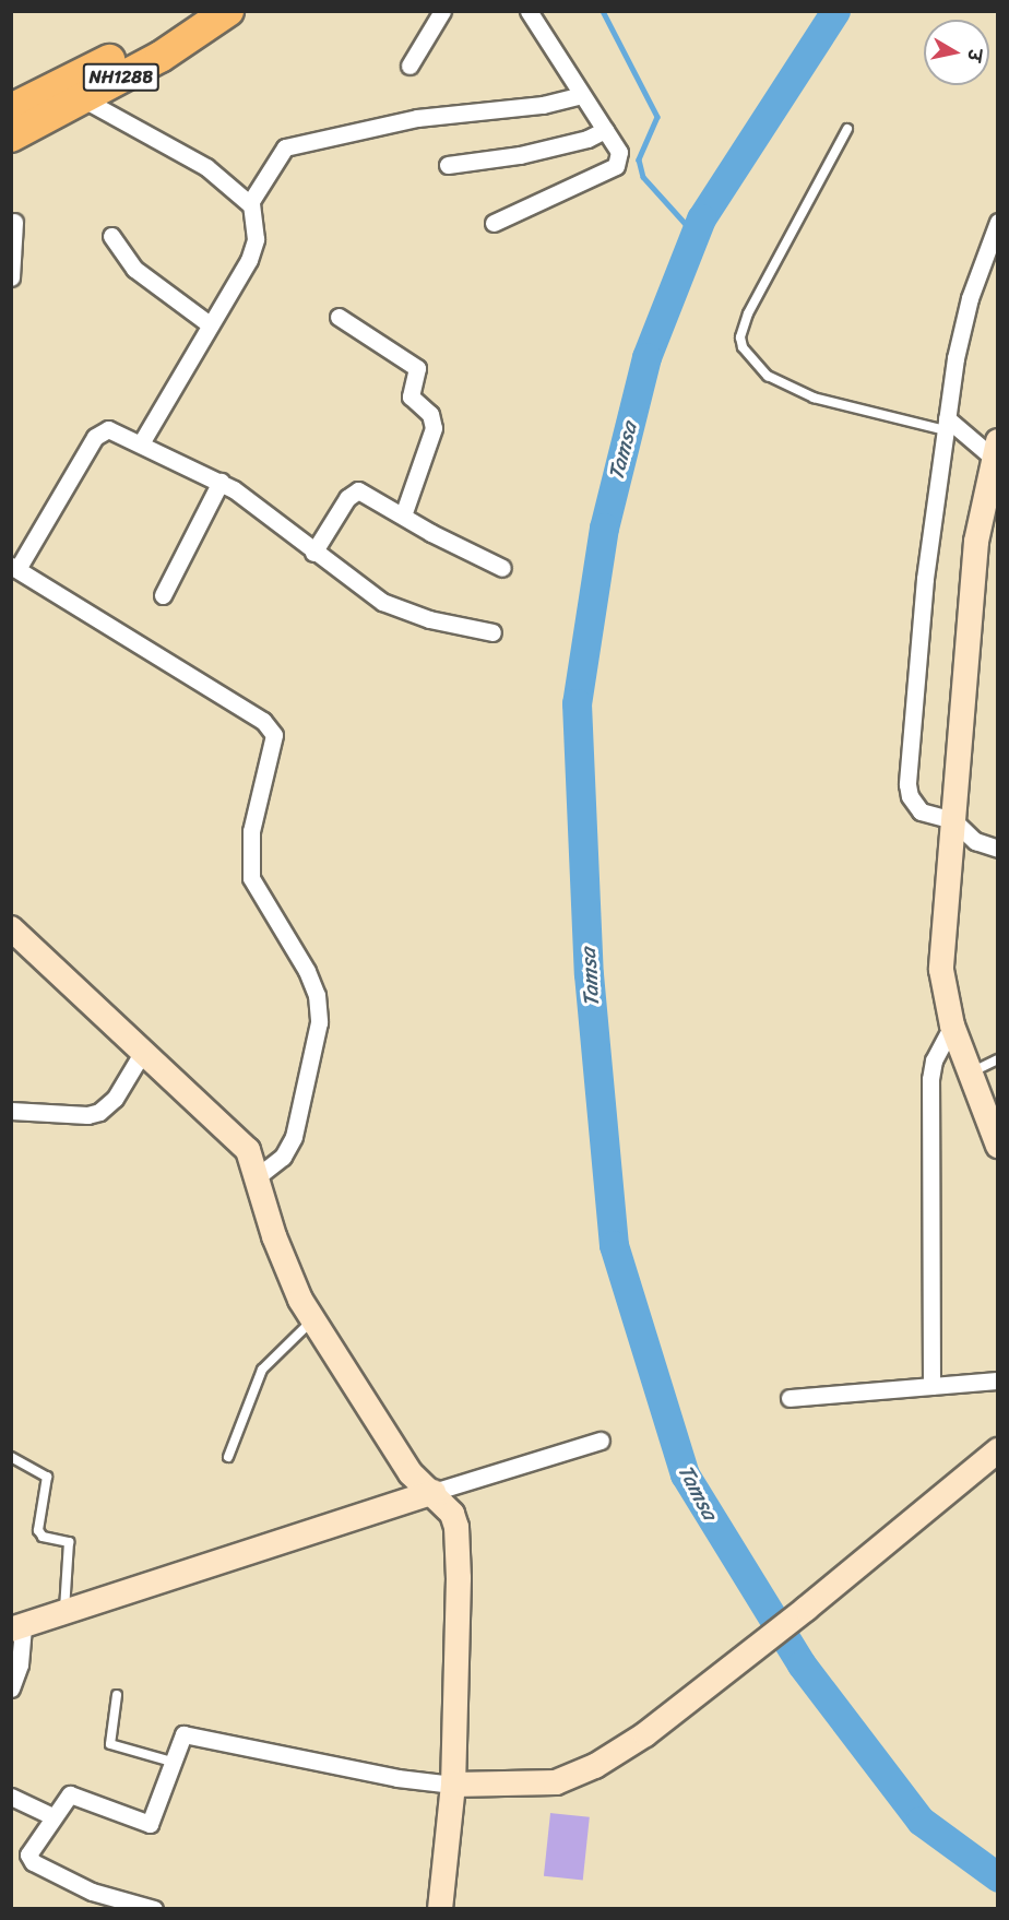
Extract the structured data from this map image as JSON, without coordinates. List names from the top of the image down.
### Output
{
  "streets": {
    "highway": ["NH128B"]
  },
  "water": ["Tamsa"],
  "north": "right"
}
